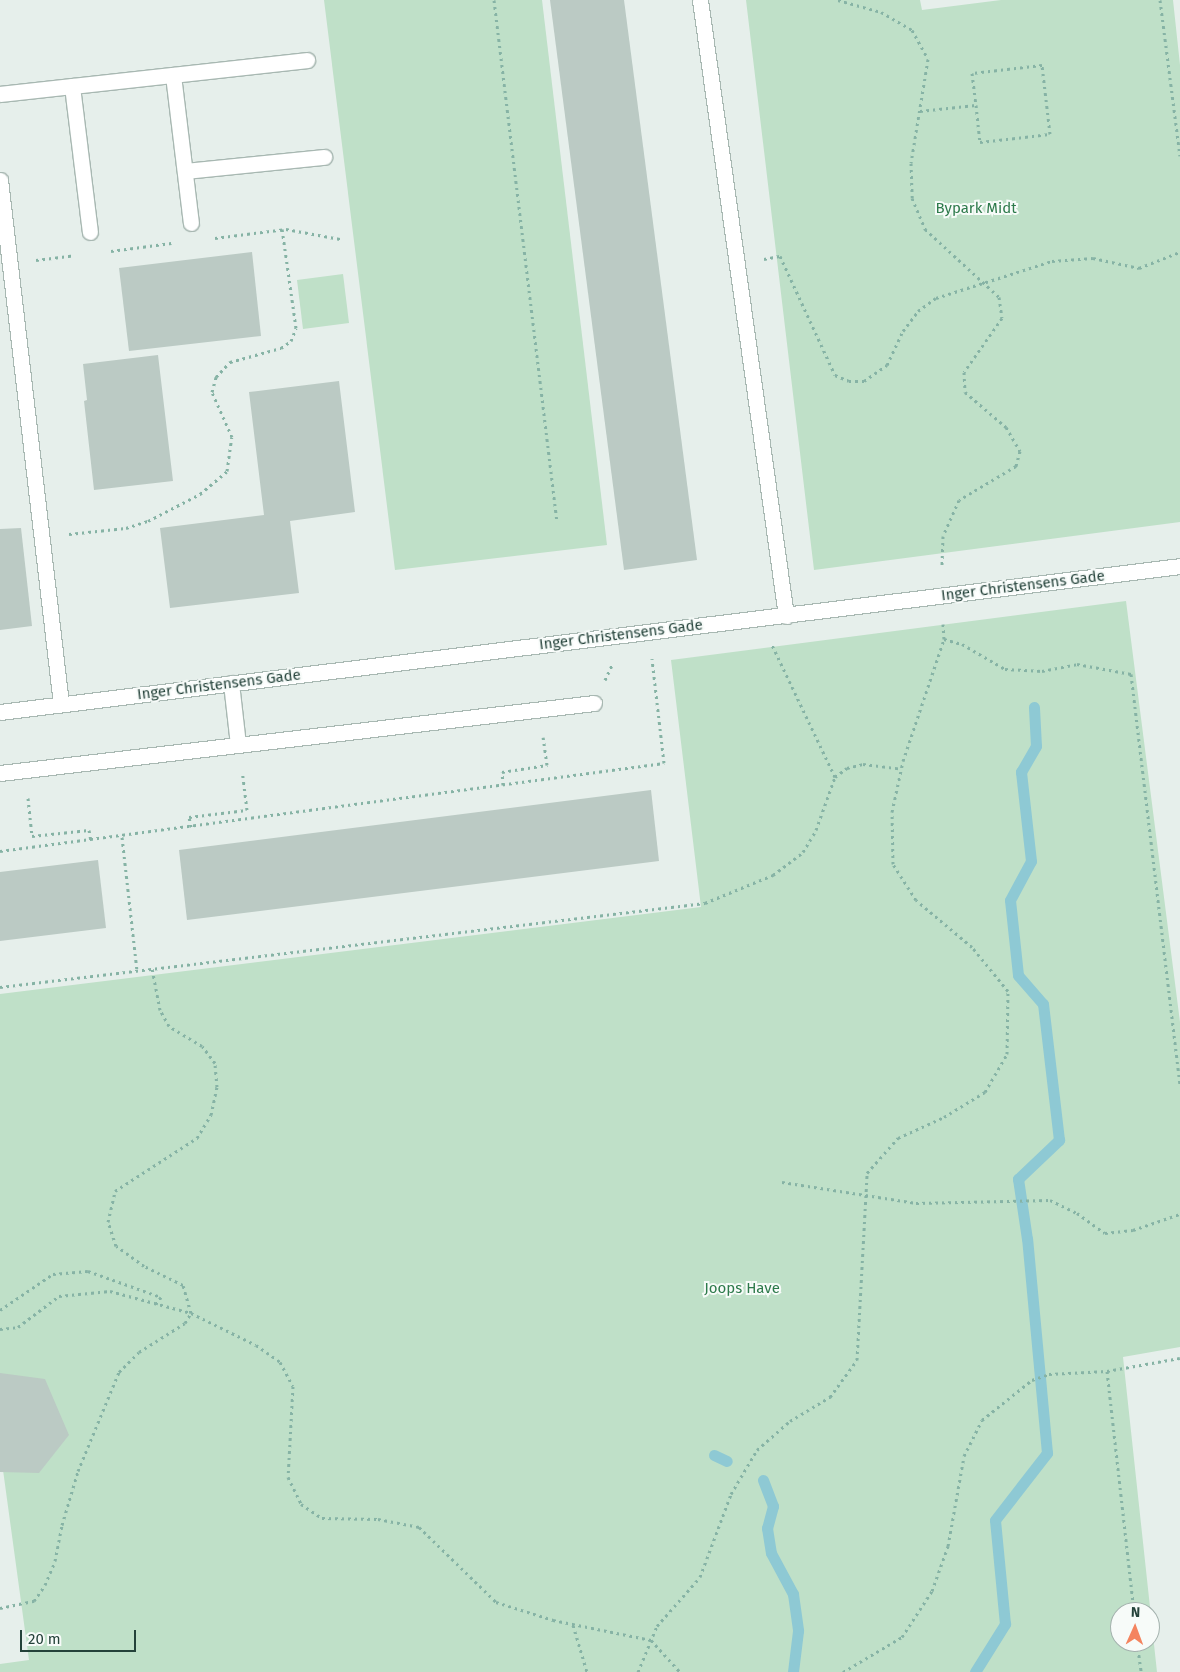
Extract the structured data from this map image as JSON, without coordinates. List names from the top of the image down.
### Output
{
  "streets": {
    "street": ["Inger Christensens Gade"]
  },
  "parks": ["Bypark Midt", "Joops Have"],
  "scale_bar": "20 m",
  "north": "top"
}
